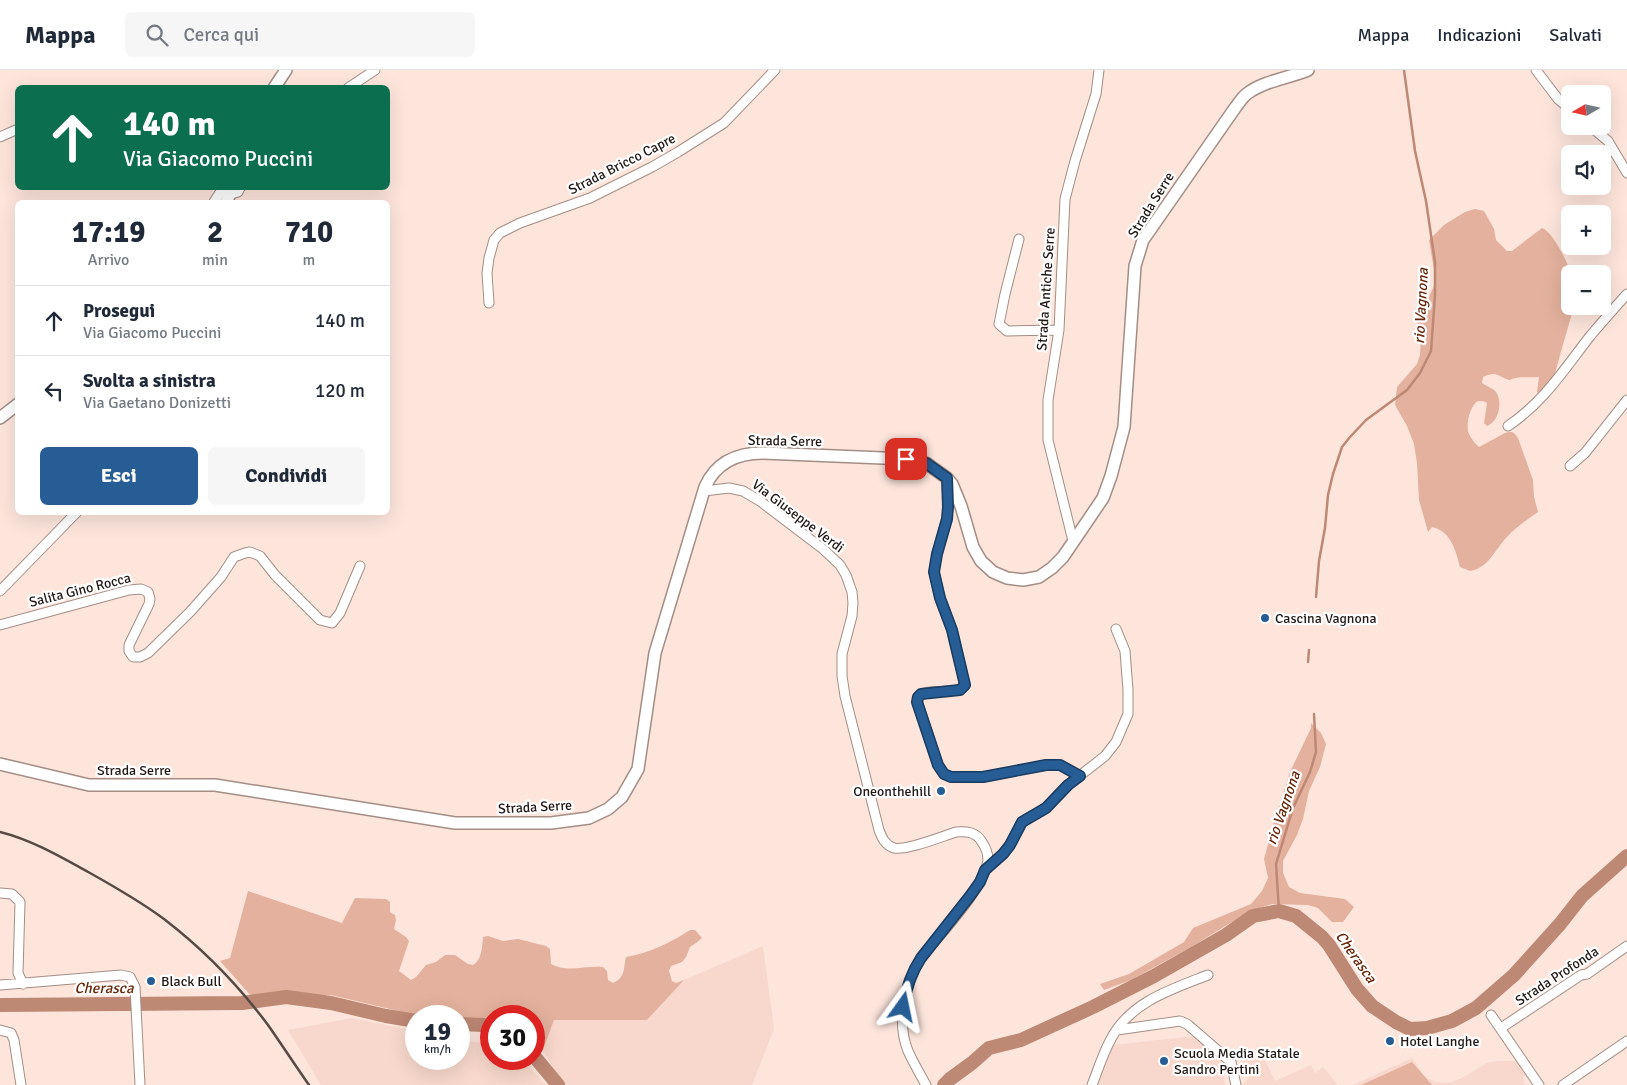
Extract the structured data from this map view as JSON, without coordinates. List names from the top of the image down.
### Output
{
  "streets": {
    "main road": ["Strada Serre"],
    "street": [
      "Strada Bricco Capre",
      "Strada Antiche Serre",
      "Via Giuseppe Verdi",
      "Salita Gino Rocca",
      "Strada Profonda"
    ]
  },
  "crossings": [
    ["Strada Serre", "Strada Antiche Serre"],
    ["Strada Serre", "Via Giuseppe Verdi"]
  ],
  "water": ["rio Vagnona", "Cherasca"],
  "places": [
    "Cascina Vagnona",
    "Oneonthehill",
    "Black Bull",
    "Hotel Langhe",
    "Scuola Media Statale Sandro Pertini"
  ],
  "north": "left",
  "page": {
    "header": "Mappa",
    "search": "Cerca qui",
    "nav": ["Mappa", "Indicazioni", "Salvati"],
    "map_buttons": ["+", "−"],
    "turn": ["140 m", "Via Giacomo Puccini"],
    "eta": [
      "17:19",
      "Arrivo",
      "2",
      "min",
      "710",
      "m"
    ],
    "list": [
      {
        "name": "Prosegui",
        "note": "Via Giacomo Puccini",
        "value": "140 m"
      },
      {
        "name": "Svolta a sinistra",
        "note": "Via Gaetano Donizetti",
        "value": "120 m"
      }
    ],
    "buttons": ["Esci", "Condividi"],
    "speed": "19 km/h",
    "limit": "30"
  }
}
